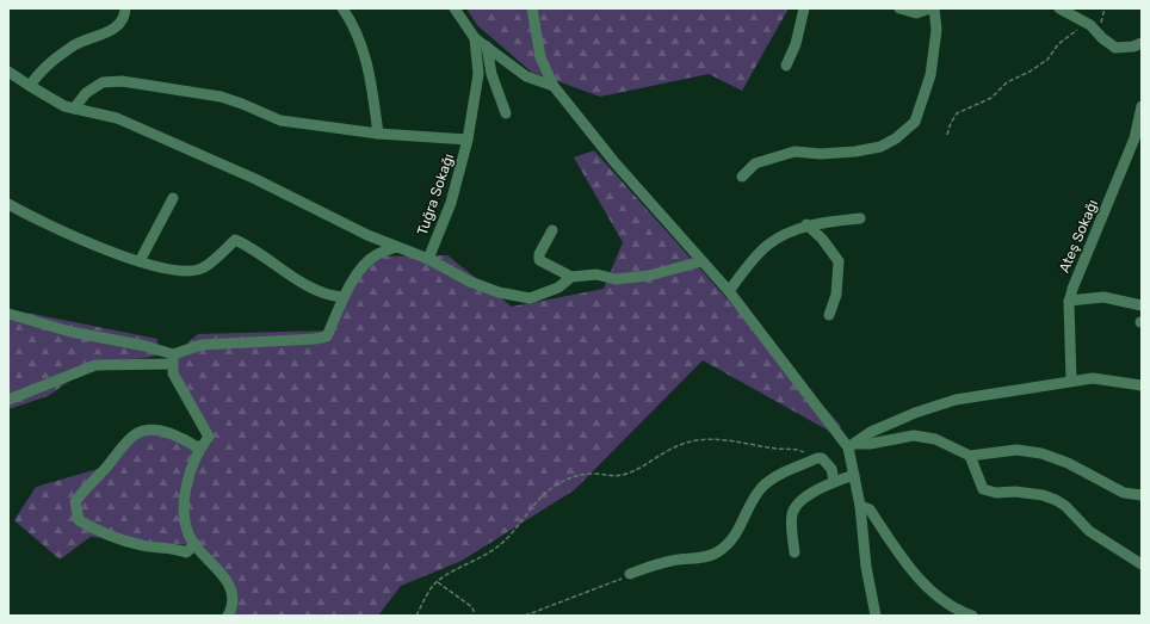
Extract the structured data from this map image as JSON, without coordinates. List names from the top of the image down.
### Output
{
  "streets": {
    "street": ["Tuğra Sokağı", "Ateş Sokağı"]
  }
}
